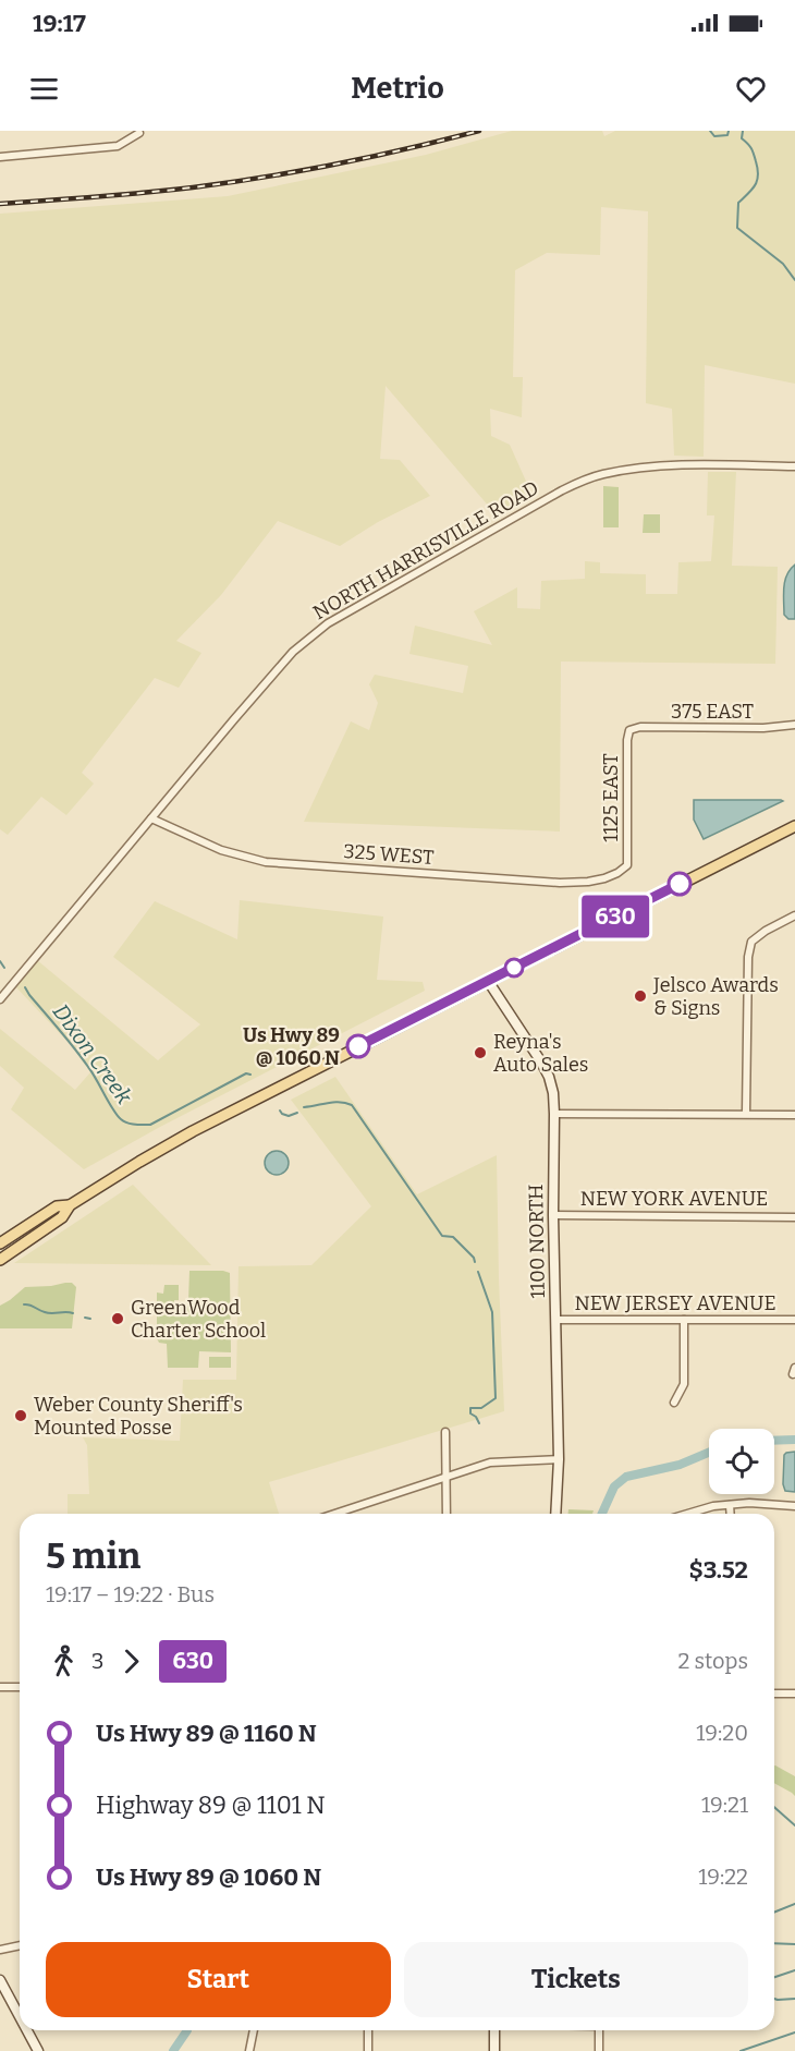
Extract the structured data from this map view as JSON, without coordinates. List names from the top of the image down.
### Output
{
  "streets": {
    "street": [
      "NORTH HARRISVILLE ROAD",
      "375 EAST",
      "1125 EAST",
      "325 WEST",
      "NEW YORK AVENUE",
      "1100 NORTH",
      "NEW JERSEY AVENUE"
    ]
  },
  "crossings": [
    ["NORTH HARRISVILLE ROAD", "325 WEST"],
    ["375 EAST", "1125 EAST"],
    ["1125 EAST", "325 WEST"],
    ["NEW YORK AVENUE", "1100 NORTH"],
    ["1100 NORTH", "NEW JERSEY AVENUE"]
  ],
  "water": ["Dixon Creek"],
  "places": [
    "Jelsco Awards & Signs",
    "Us Hwy 89 @ 1060 N",
    "Reyna's Auto Sales",
    "GreenWood Charter School",
    "Weber County Sheriff's Mounted Posse"
  ],
  "lines": ["bus line 630"],
  "page": {
    "status": "19:17",
    "header": "Metrio",
    "on_map": "630",
    "heading": ["5 min", "19:17 – 19:22 · Bus", "$3.52"],
    "legs": ["3", "630", "2 stops"],
    "list": [
      {
        "name": "Us Hwy 89 @ 1160 N",
        "value": "19:20"
      },
      {
        "name": "Highway 89 @ 1101 N",
        "value": "19:21"
      },
      {
        "name": "Us Hwy 89 @ 1060 N",
        "value": "19:22"
      }
    ],
    "buttons": ["Start", "Tickets"]
  }
}
